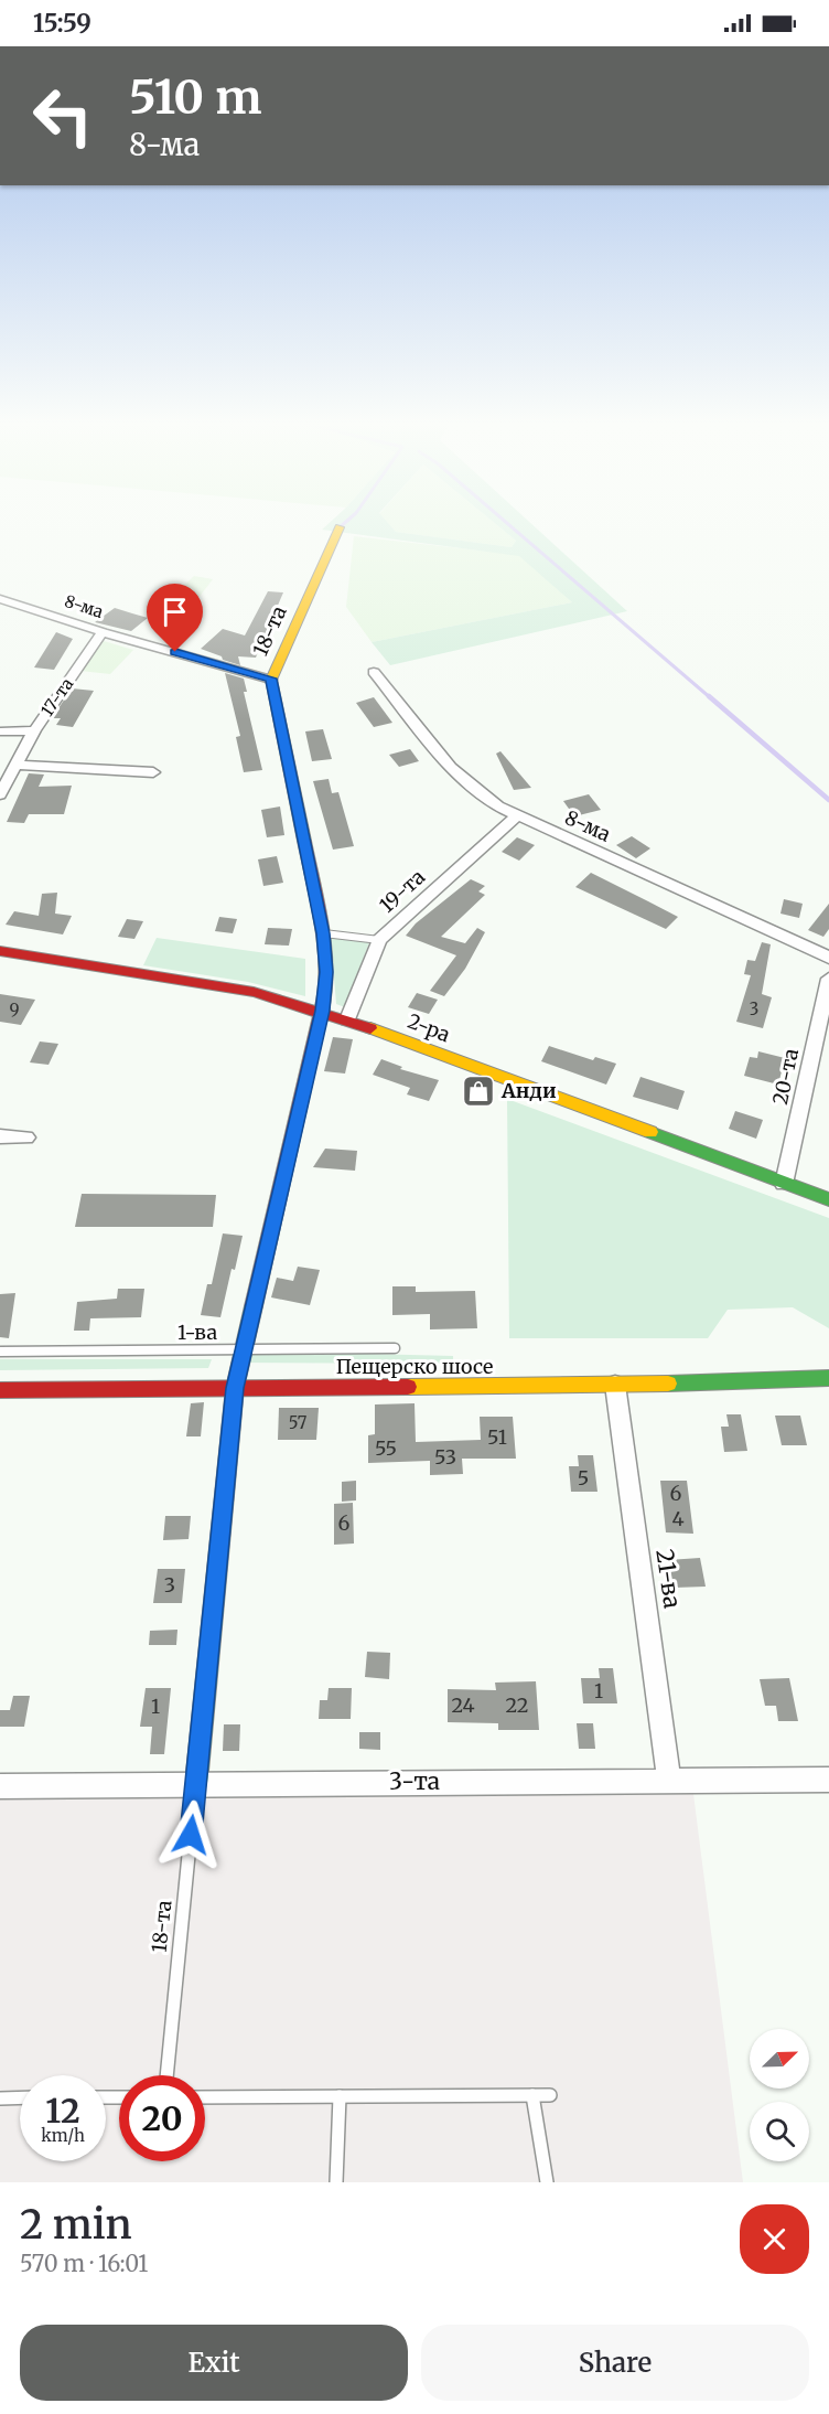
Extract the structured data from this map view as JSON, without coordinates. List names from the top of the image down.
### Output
{
  "streets": {
    "street": [
      "8-ма",
      "18-та",
      "17-та",
      "19-та",
      "2-ра",
      "20-та",
      "Пещерско шосе",
      "21-ва",
      "3-та"
    ],
    "lane": ["1-ва"]
  },
  "crossings": [
    ["8-ма", "18-та"],
    ["8-ма", "17-та"],
    ["8-ма", "19-та"],
    ["18-та", "2-ра"],
    ["18-та", "1-ва"],
    ["18-та", "Пещерско шосе"],
    ["18-та", "3-та"],
    ["19-та", "2-ра"],
    ["2-ра", "20-та"],
    ["Пещерско шосе", "21-ва"],
    ["21-ва", "3-та"]
  ],
  "places": {
    "shop": ["Анди"]
  },
  "house_numbers": [
    "3",
    "9",
    "57",
    "51",
    "55",
    "53",
    "5",
    "6",
    "4",
    "6",
    "3",
    "1",
    "24",
    "22",
    "1"
  ],
  "north": "top right",
  "page": {
    "status": "15:59",
    "turn": ["510 m", "8-ма"],
    "speed": "12 km/h",
    "limit": "20",
    "heading": ["2 min", "570 m · 16:01"],
    "buttons": ["Exit", "Share"]
  }
}
